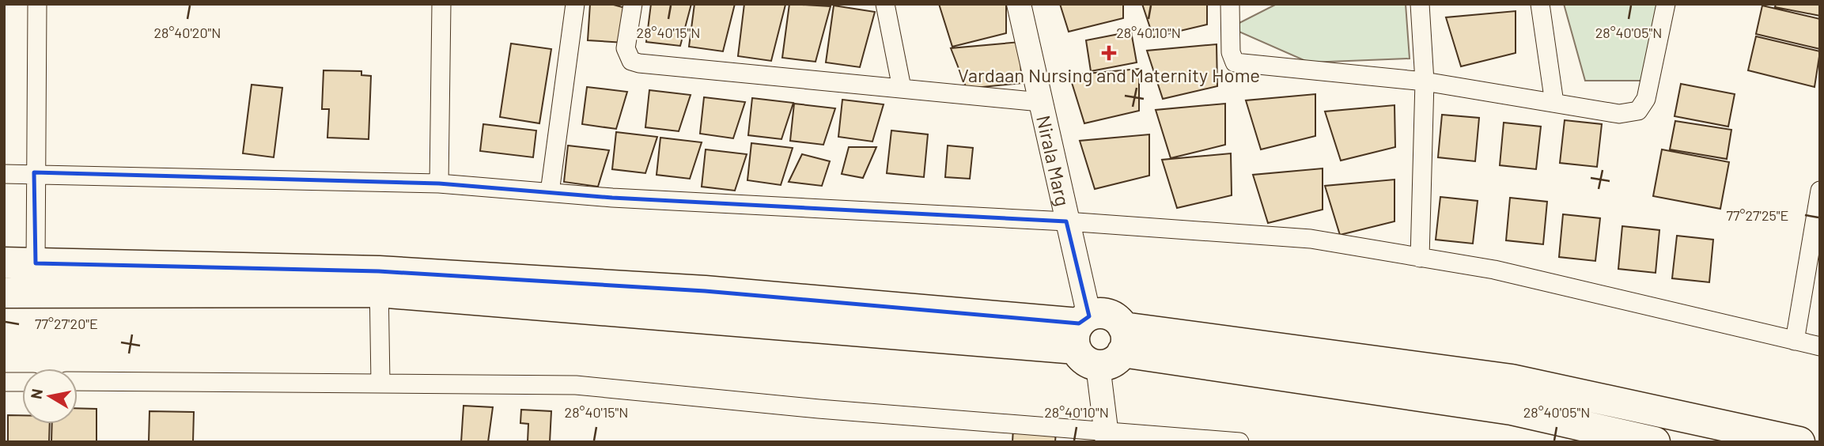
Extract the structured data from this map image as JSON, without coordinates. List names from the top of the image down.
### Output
{
  "streets": {
    "street": ["Nirala Marg"]
  },
  "places": {
    "health": ["Vardaan Nursing and Maternity Home"]
  },
  "north": "left",
  "coordinates": [
    "28°40'20\"N",
    "28°40'15\"N",
    "28°40'10\"N",
    "28°40'05\"N",
    "77°27'25\"E",
    "77°27'20\"E"
  ]
}
